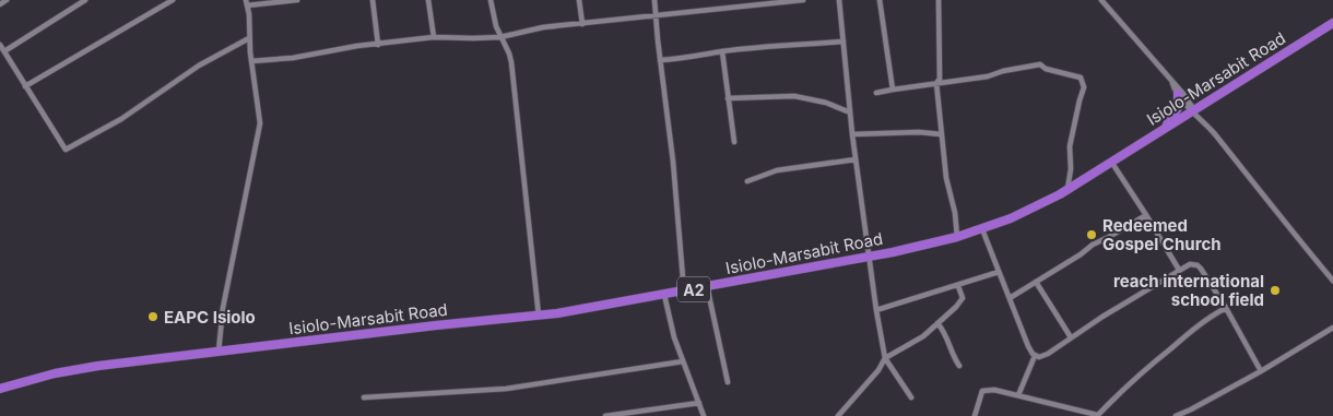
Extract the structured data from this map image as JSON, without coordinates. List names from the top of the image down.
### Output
{
  "streets": {
    "highway": ["Isiolo-Marsabit Road", "A2"]
  },
  "places": ["Redeemed Gospel Church", "reach international school field", "EAPC Isiolo"]
}
